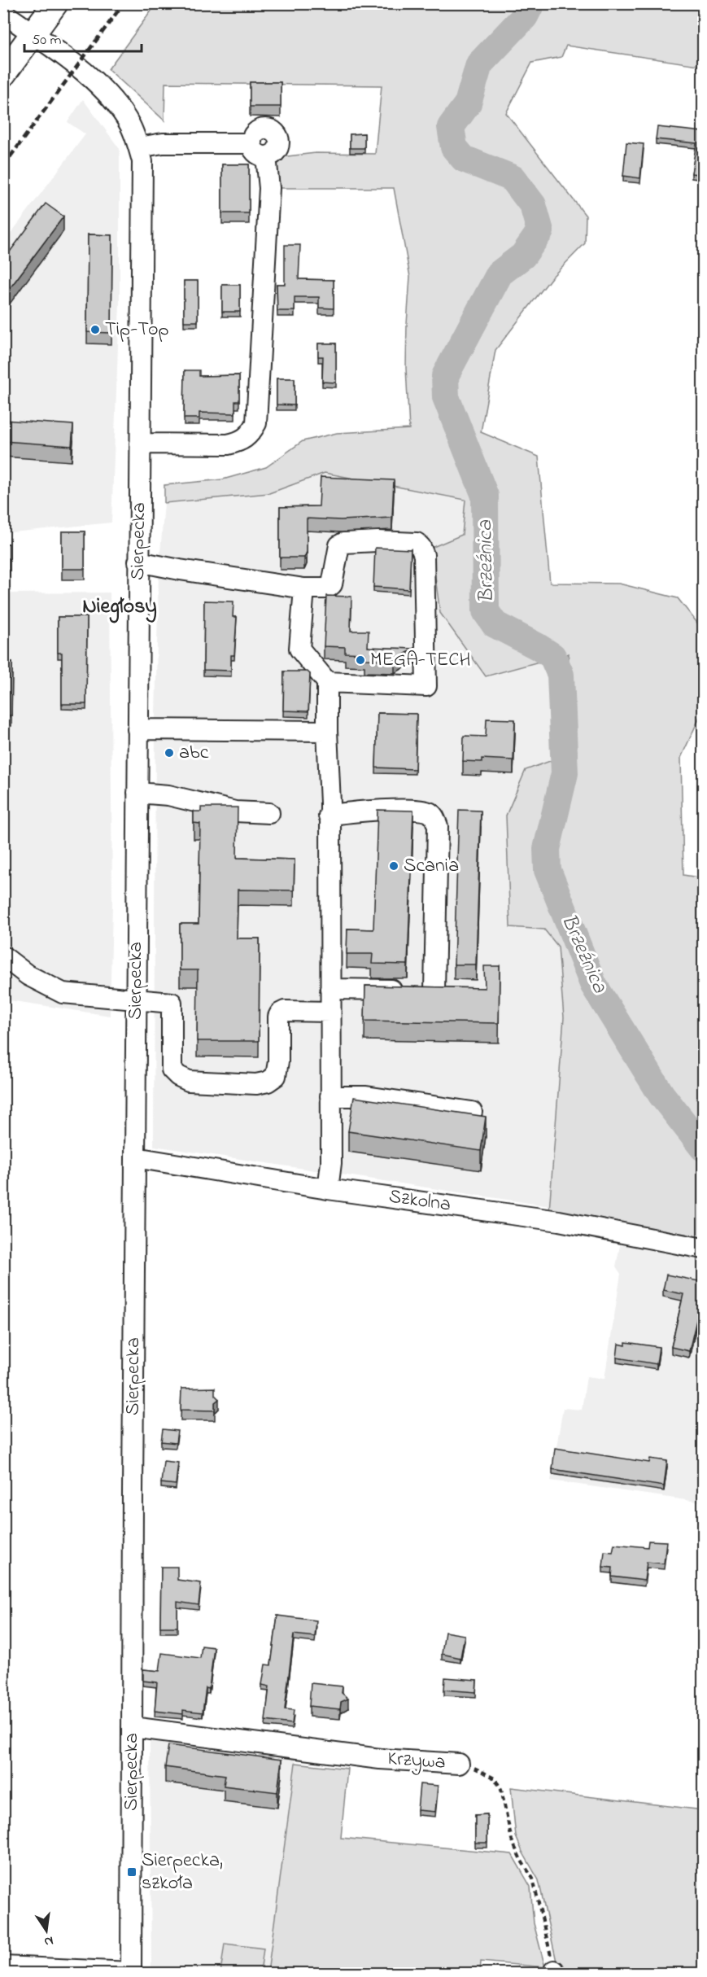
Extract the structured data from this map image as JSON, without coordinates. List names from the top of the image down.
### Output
{
  "streets": {
    "street": ["Sierpecka", "Szkolna", "Krzywa"]
  },
  "crossings": [
    ["Sierpecka", "Szkolna"],
    ["Sierpecka", "Krzywa"]
  ],
  "districts": ["Niegłosy"],
  "water": ["Brzeźnica"],
  "places": {
    "other": [
      "Tip-Top",
      "MEGA-TECH",
      "abc",
      "Scania"
    ],
    "transit": ["Sierpecka, szkoła"]
  },
  "scale_bar": "50 m",
  "north": "bottom"
}
